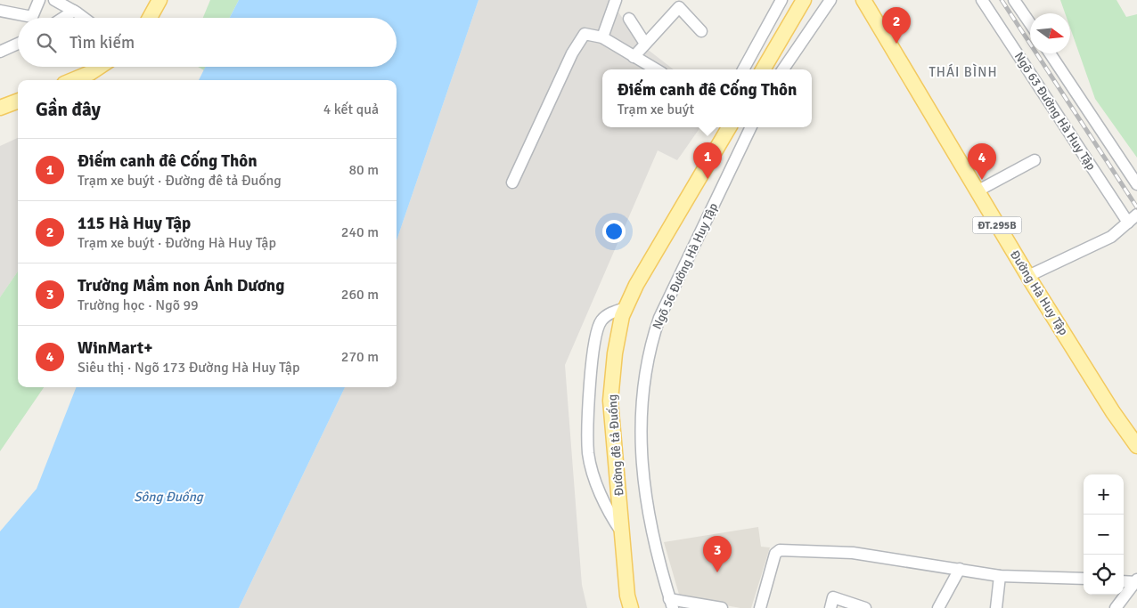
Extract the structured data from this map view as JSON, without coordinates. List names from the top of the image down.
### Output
{
  "streets": {
    "main road": ["ĐT.295B", "Đường Hà Huy Tập", "Đường đê tả Đuống"],
    "street": ["Ngõ 63 Đường Hà Huy Tập", "Ngõ 56 Đường Hà Huy Tập"]
  },
  "districts": ["THÁI BÌNH"],
  "water": ["Sông Đuống"],
  "north": "right",
  "page": {
    "pins": [
      "2",
      "1",
      "4",
      "3"
    ],
    "search": "Tìm kiếm",
    "popup": ["Điếm canh đê Cống Thôn", "Trạm xe buýt"],
    "heading": ["Gần đây", "4 kết quả"],
    "list": [
      {
        "mark": "1",
        "name": "Điếm canh đê Cống Thôn",
        "note": "Trạm xe buýt · Đường đê tả Đuống",
        "value": "80 m"
      },
      {
        "mark": "2",
        "name": "115 Hà Huy Tập",
        "note": "Trạm xe buýt · Đường Hà Huy Tập",
        "value": "240 m"
      },
      {
        "mark": "3",
        "name": "Trường Mầm non Ánh Dương",
        "note": "Trường học · Ngõ 99",
        "value": "260 m"
      },
      {
        "mark": "4",
        "name": "WinMart+",
        "note": "Siêu thị · Ngõ 173 Đường Hà Huy Tập",
        "value": "270 m"
      }
    ],
    "map_buttons": ["+", "−"]
  }
}
